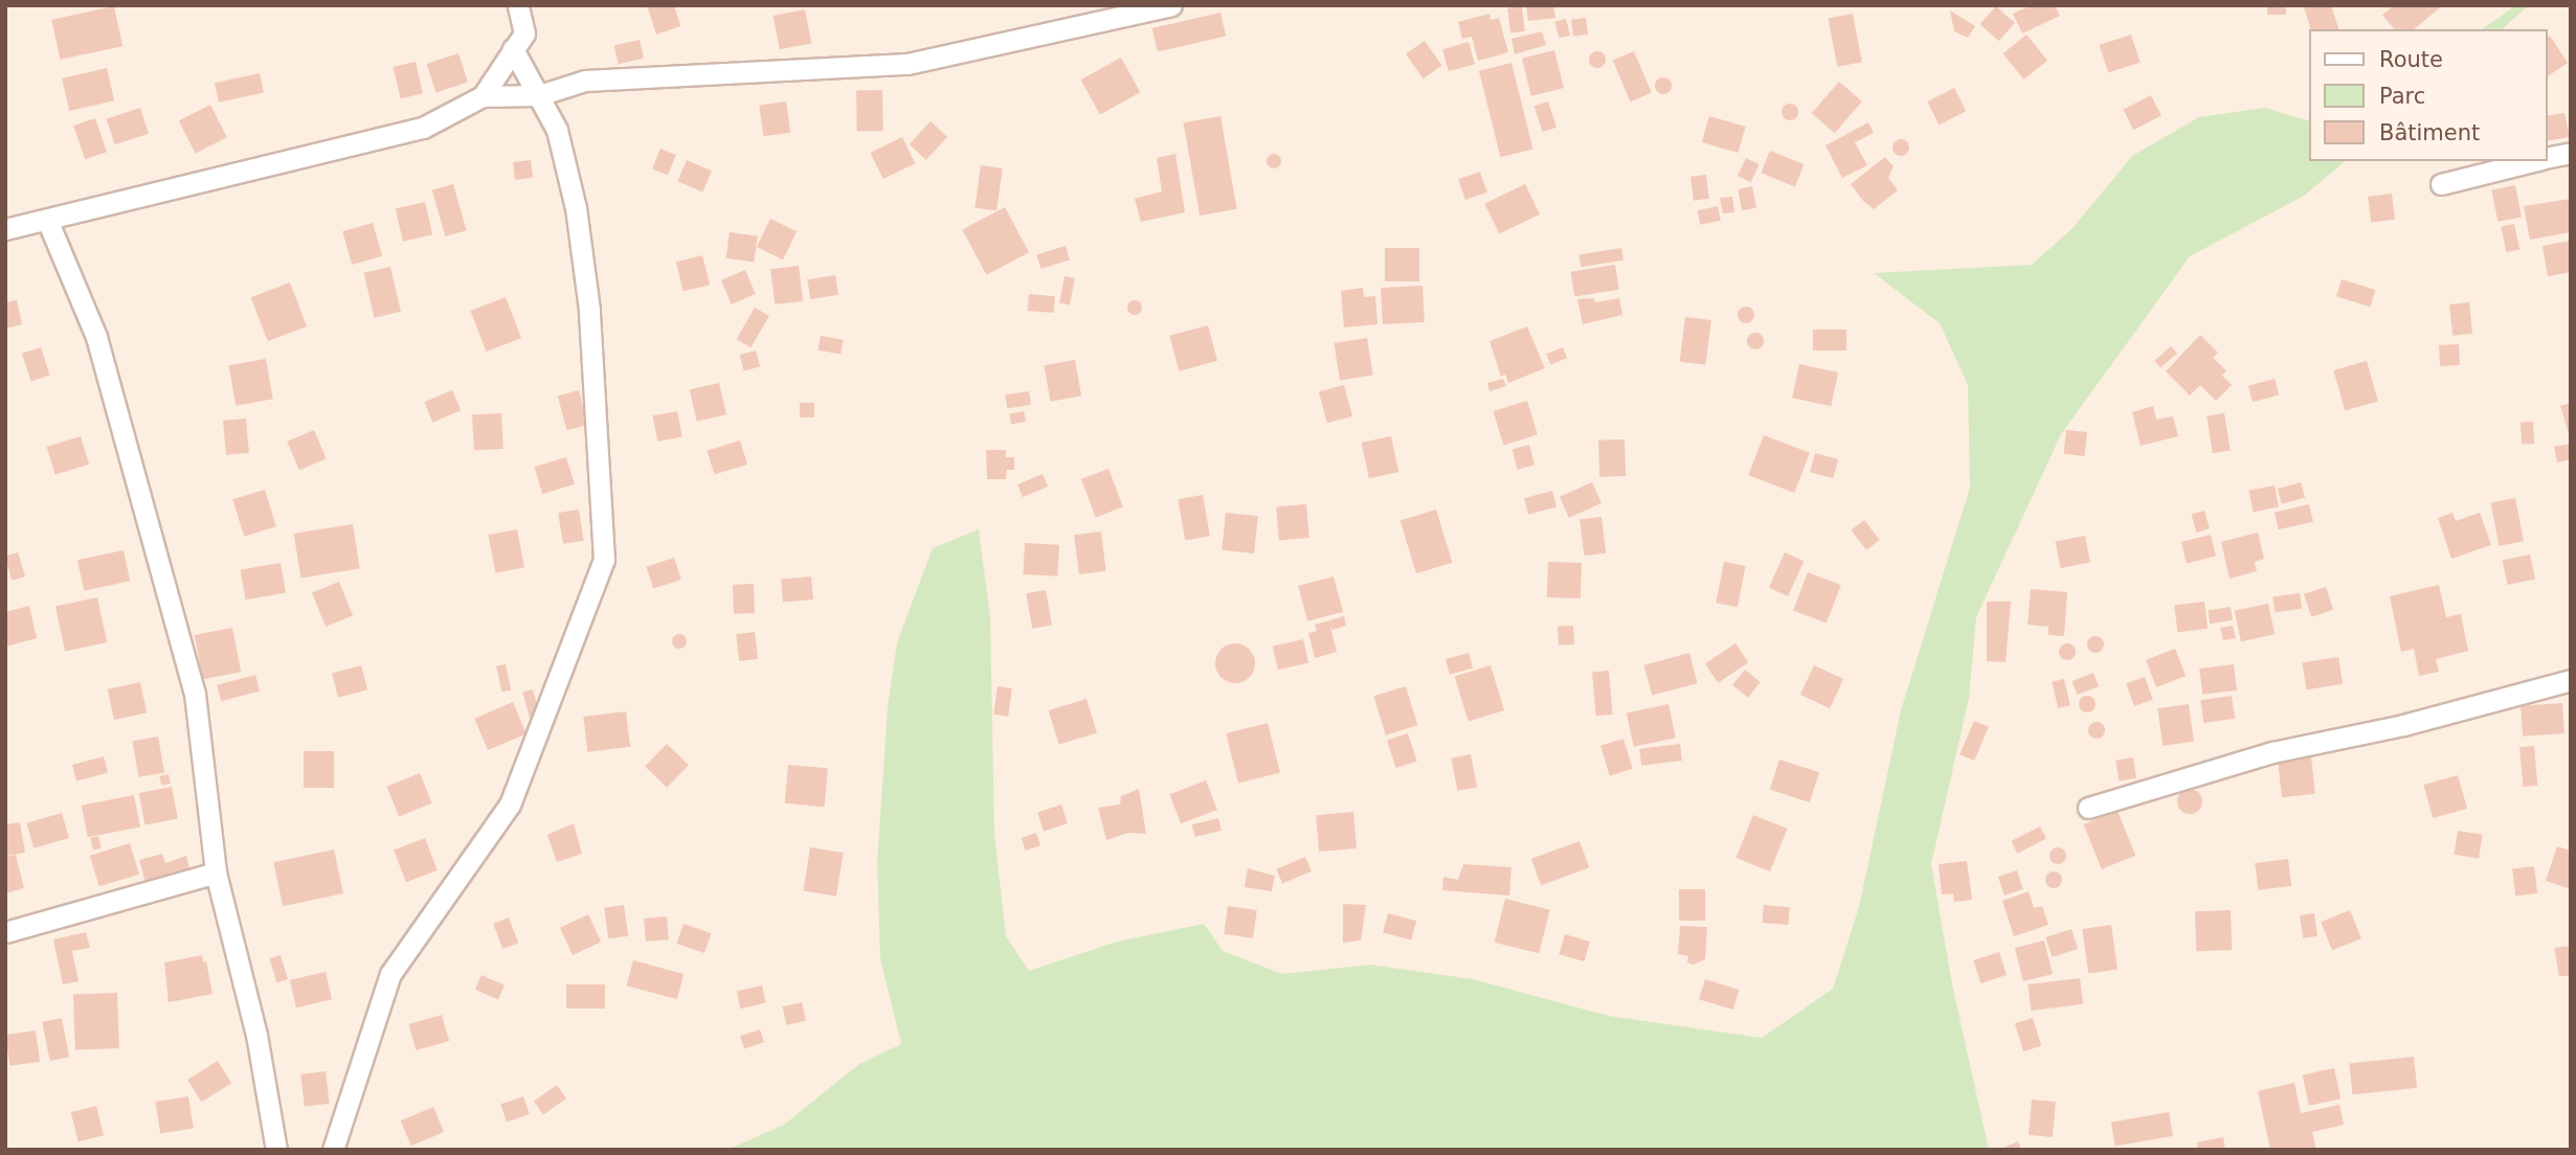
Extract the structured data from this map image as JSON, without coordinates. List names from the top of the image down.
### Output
{
  "legend": ["Route", "Parc", "Bâtiment"]
}
